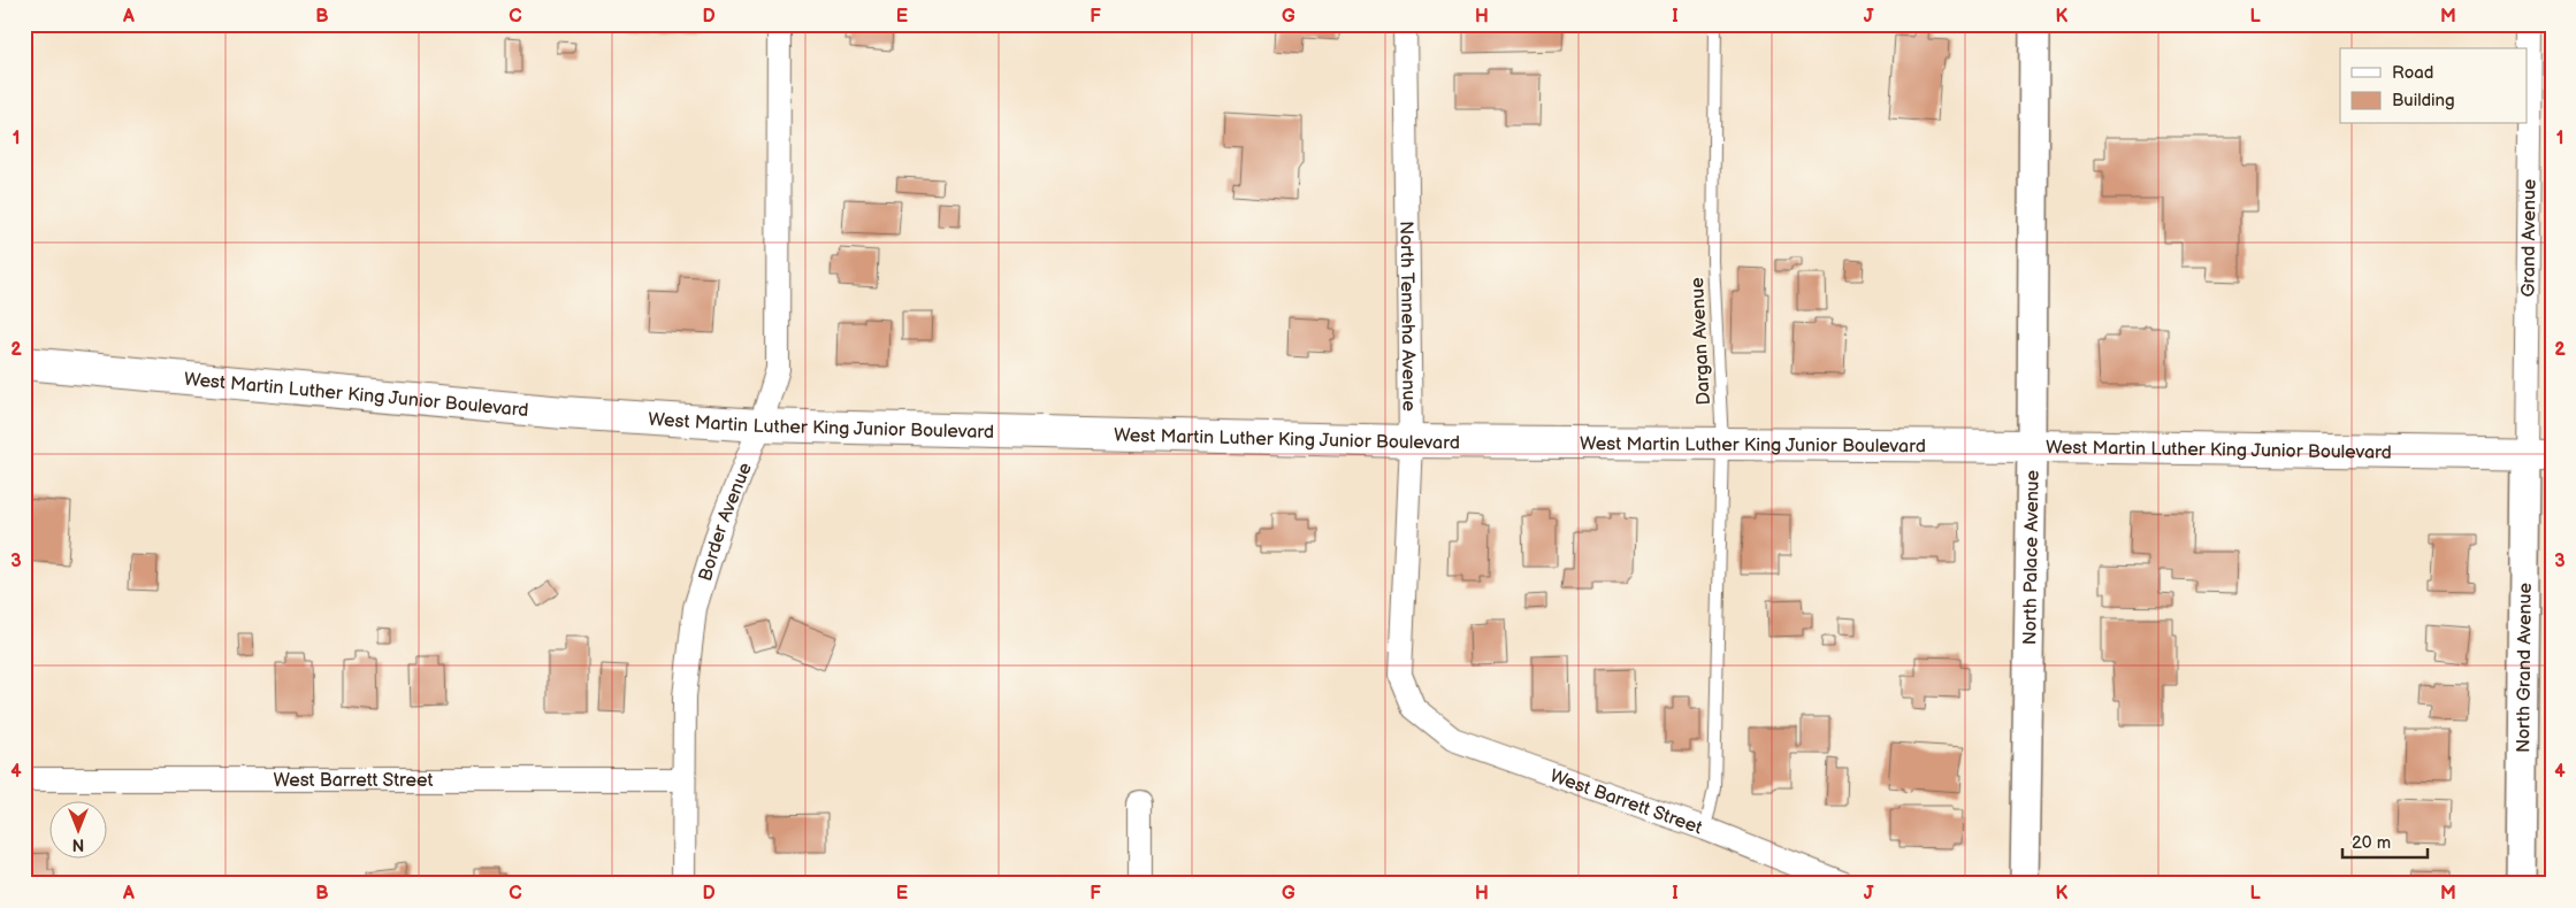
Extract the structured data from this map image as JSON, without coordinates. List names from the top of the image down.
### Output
{
  "streets": {
    "main road": ["West Martin Luther King Junior Boulevard"],
    "street": [
      "Grand Avenue",
      "North Tenneha Avenue",
      "Border Avenue",
      "North Palace Avenue",
      "North Grand Avenue",
      "West Barrett Street"
    ],
    "lane": ["Dargan Avenue"]
  },
  "crossings": [
    ["Grand Avenue", "West Martin Luther King Junior Boulevard"],
    ["Grand Avenue", "North Grand Avenue"],
    ["North Tenneha Avenue", "West Martin Luther King Junior Boulevard"],
    ["North Tenneha Avenue", "West Barrett Street"],
    ["Dargan Avenue", "West Martin Luther King Junior Boulevard"],
    ["Dargan Avenue", "West Barrett Street"],
    ["West Martin Luther King Junior Boulevard", "Border Avenue"],
    ["West Martin Luther King Junior Boulevard", "North Palace Avenue"],
    ["West Martin Luther King Junior Boulevard", "North Grand Avenue"],
    ["Border Avenue", "West Barrett Street"]
  ],
  "legend": ["Road", "Building"],
  "scale_bar": "20 m",
  "north": "bottom",
  "grid": {
    "columns": [
      "A",
      "B",
      "C",
      "D",
      "E",
      "F",
      "G",
      "H",
      "I",
      "J",
      "K",
      "L",
      "M"
    ],
    "rows": [
      "1",
      "2",
      "3",
      "4"
    ]
  }
}
